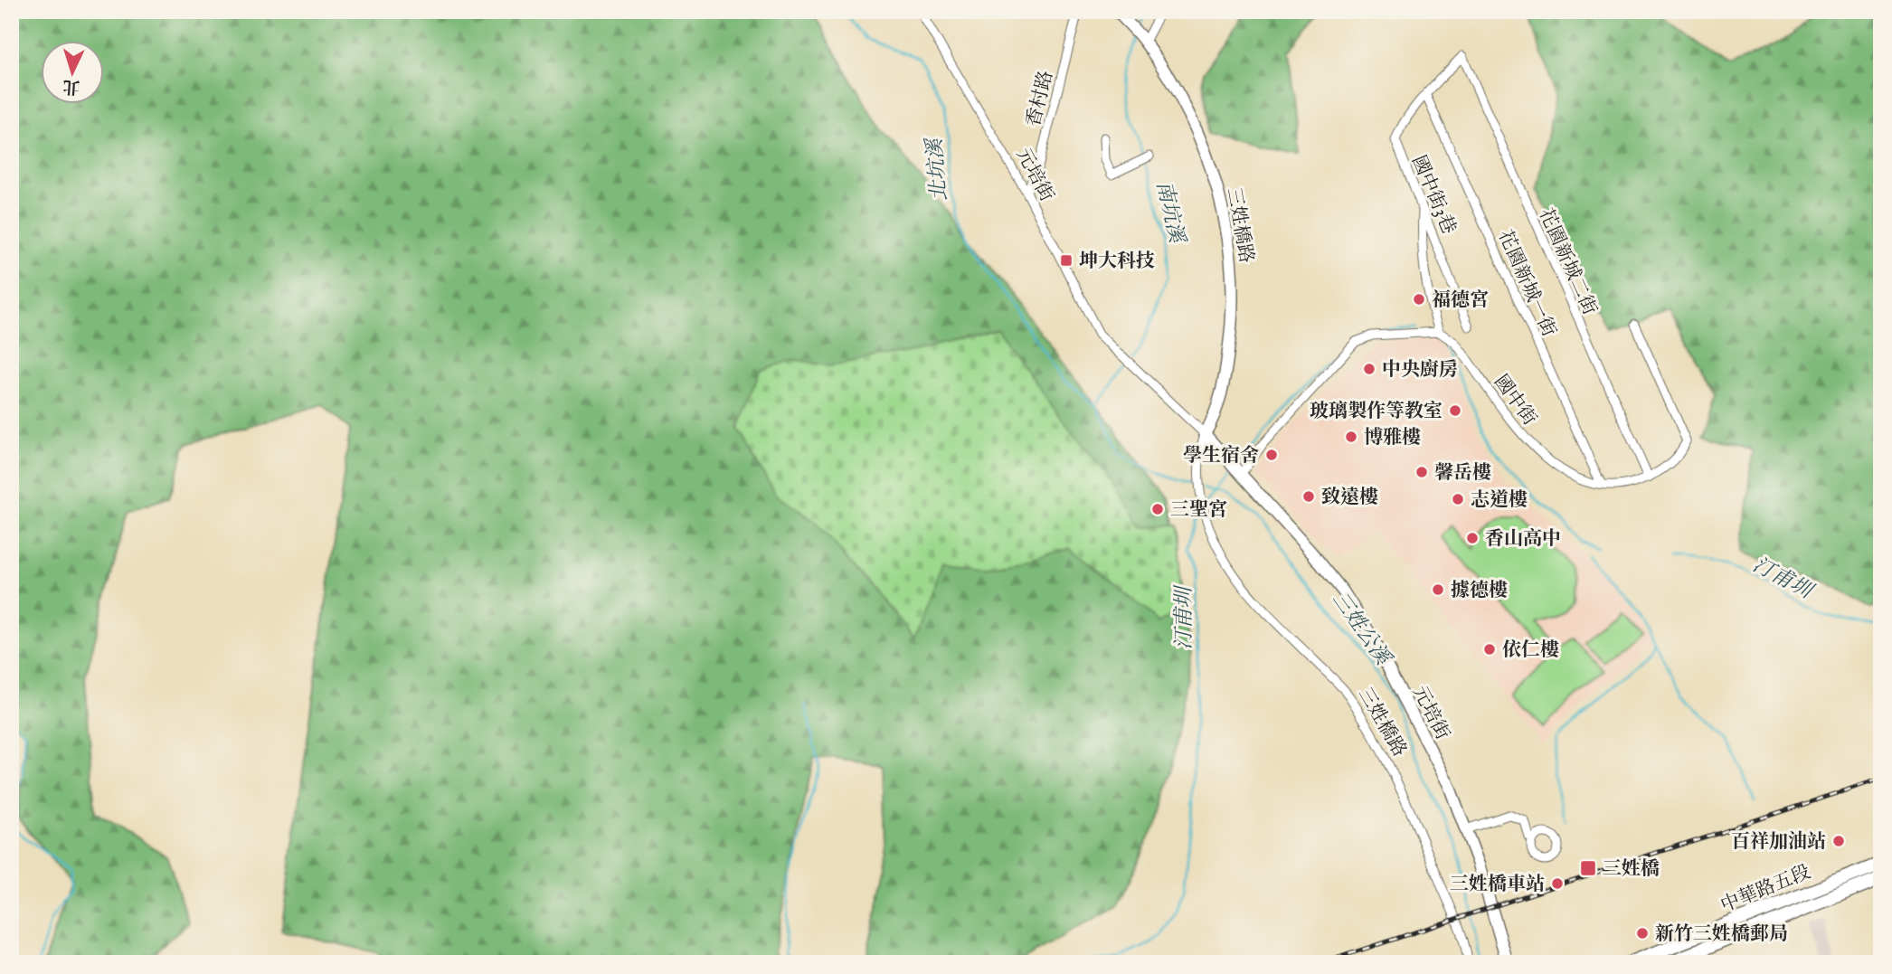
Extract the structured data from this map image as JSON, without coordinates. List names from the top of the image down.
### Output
{
  "streets": {
    "main road": ["中華路五段"],
    "street": [
      "香村路",
      "元培街",
      "國中街3巷",
      "三姓橋路",
      "花園新城二街",
      "花園新城一街",
      "國中街"
    ]
  },
  "crossings": [
    ["香村路", "元培街"],
    ["元培街", "三姓橋路"],
    ["國中街3巷", "花園新城二街"],
    ["國中街3巷", "花園新城一街"],
    ["花園新城二街", "國中街"],
    ["花園新城一街", "國中街"]
  ],
  "water": [
    "北坑溪",
    "南坑溪",
    "汀甫圳",
    "三姓公溪"
  ],
  "places": {
    "transit": ["坤大科技", "三姓橋"],
    "other": [
      "福德宮",
      "中央廚房",
      "玻璃製作等教室",
      "博雅樓",
      "學生宿舍",
      "馨岳樓",
      "致遠樓",
      "志道樓",
      "三聖宮",
      "香山高中",
      "據德樓",
      "依仁樓",
      "百祥加油站",
      "三姓橋車站",
      "新竹三姓橋郵局"
    ]
  },
  "north": "bottom"
}
